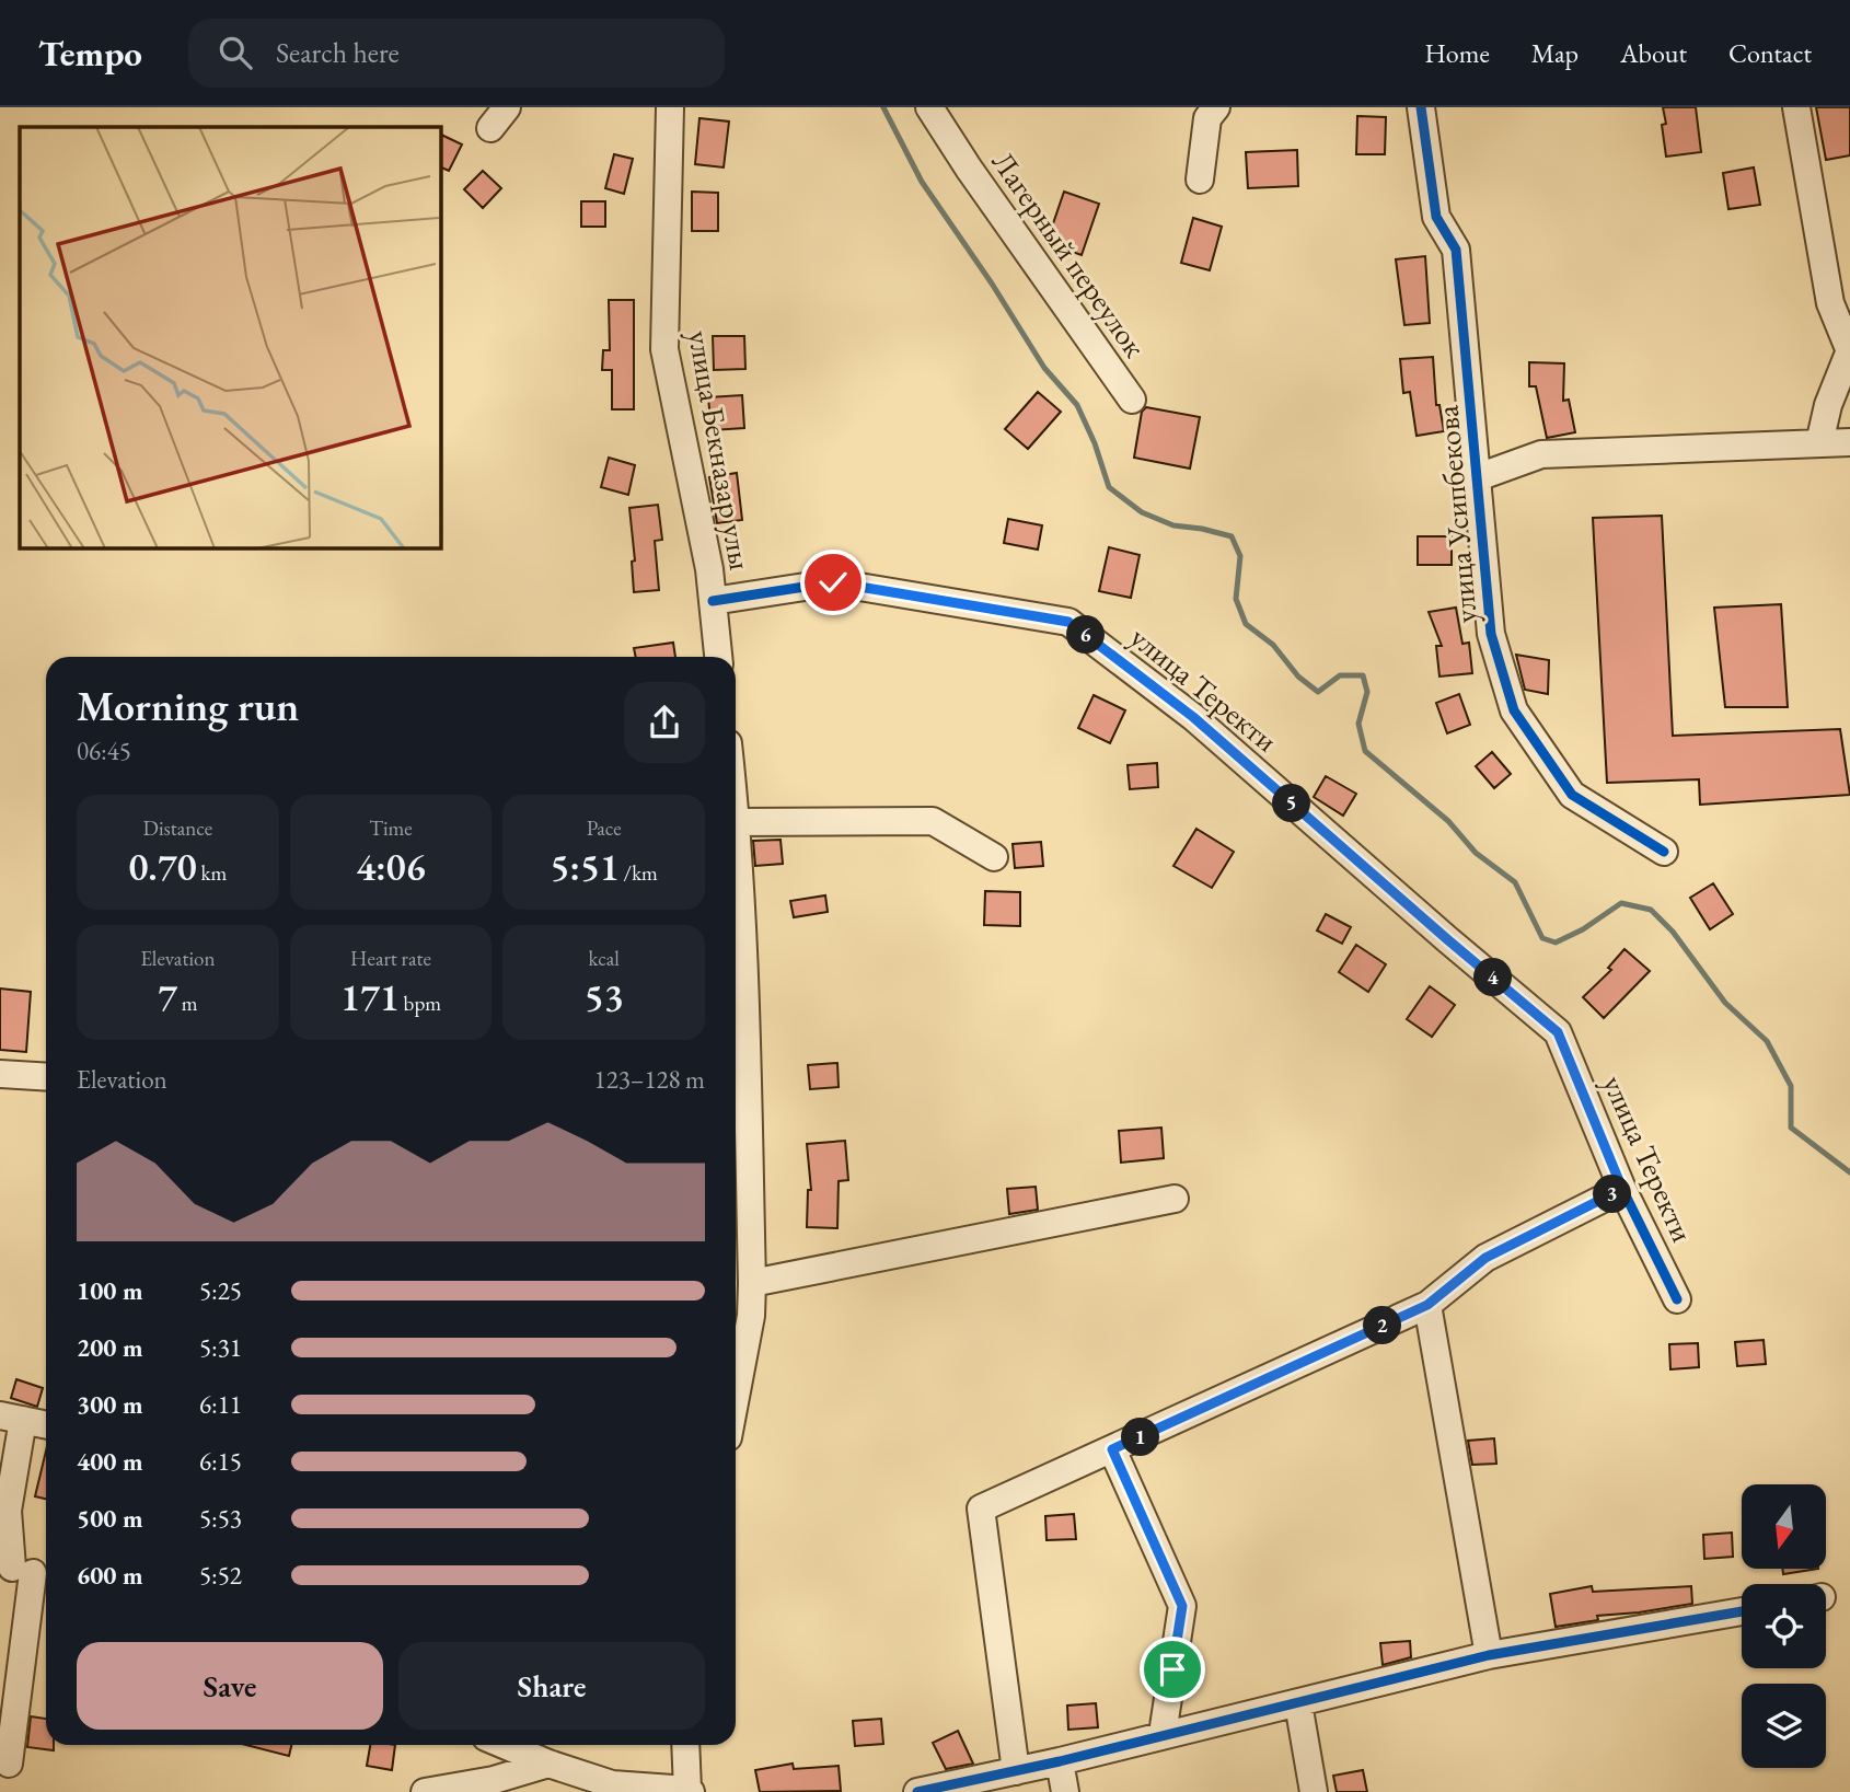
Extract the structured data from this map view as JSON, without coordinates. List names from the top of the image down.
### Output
{
  "streets": {
    "street": [
      "Лагерный переулок",
      "улица Бекназар улы",
      "улица Усипбекова",
      "улица Теректи"
    ]
  },
  "crossings": [
    ["улица Бекназар улы", "улица Теректи"]
  ],
  "north": "bottom",
  "page": {
    "header": "Tempo",
    "search": "Search here",
    "nav": [
      "Home",
      "Map",
      "About",
      "Contact"
    ],
    "pins": [
      "6",
      "5",
      "4",
      "3",
      "2",
      "1"
    ],
    "heading": ["Morning run", "06:45"],
    "stats": [
      ["Distance", "0.70 km"],
      ["Time", "4:06"],
      ["Pace", "5:51 /km"],
      ["Elevation", "7 m"],
      ["Heart rate", "171 bpm"],
      ["kcal", "53"]
    ],
    "chart": ["Elevation", "123–128 m"],
    "list": [
      {
        "name": "100 m",
        "note": "5:25"
      },
      {
        "name": "200 m",
        "note": "5:31"
      },
      {
        "name": "300 m",
        "note": "6:11"
      },
      {
        "name": "400 m",
        "note": "6:15"
      },
      {
        "name": "500 m",
        "note": "5:53"
      },
      {
        "name": "600 m",
        "note": "5:52"
      }
    ],
    "buttons": ["Save", "Share"]
  }
}
